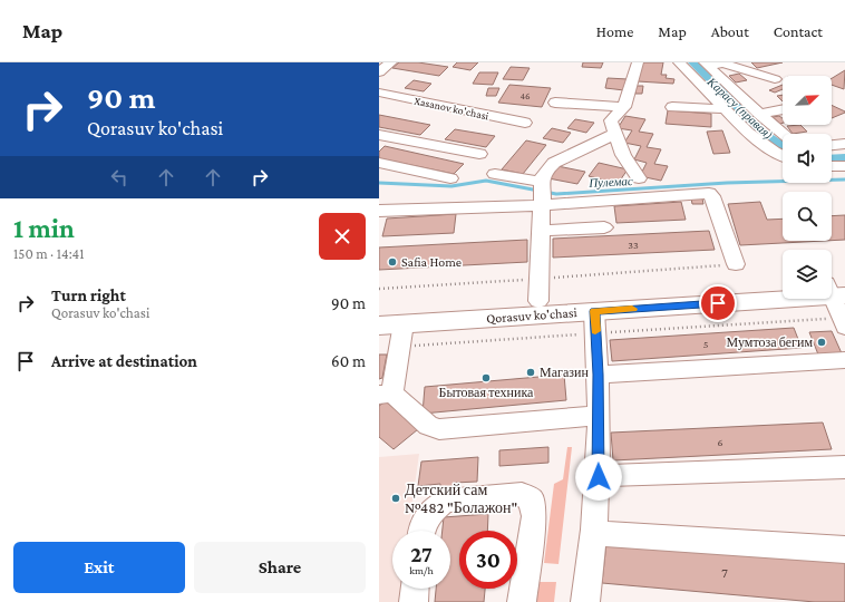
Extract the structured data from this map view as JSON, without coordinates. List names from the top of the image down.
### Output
{
  "streets": {
    "main road": ["Qorasuv ko'chasi"],
    "street": ["Xasanov ko'chasi"]
  },
  "water": ["Карасу (правая)", "Пулемас"],
  "places": [
    "Safia Home",
    "Мумтоза бегим",
    "Магазин",
    "Бытовая техника",
    "Детский сам №482 \"Болажон\""
  ],
  "house_numbers": [
    "46",
    "33",
    "5",
    "6",
    "7"
  ],
  "north": "top right",
  "page": {
    "header": "Map",
    "nav": [
      "Home",
      "Map",
      "About",
      "Contact"
    ],
    "turn": ["90 m", "Qorasuv ko'chasi"],
    "heading": ["1 min", "150 m · 14:41"],
    "list": [
      {
        "name": "Turn right",
        "note": "Qorasuv ko'chasi",
        "value": "90 m"
      },
      {
        "name": "Arrive at destination",
        "value": "60 m"
      }
    ],
    "speed": "27 km/h",
    "limit": "30",
    "buttons": ["Exit", "Share"]
  }
}
